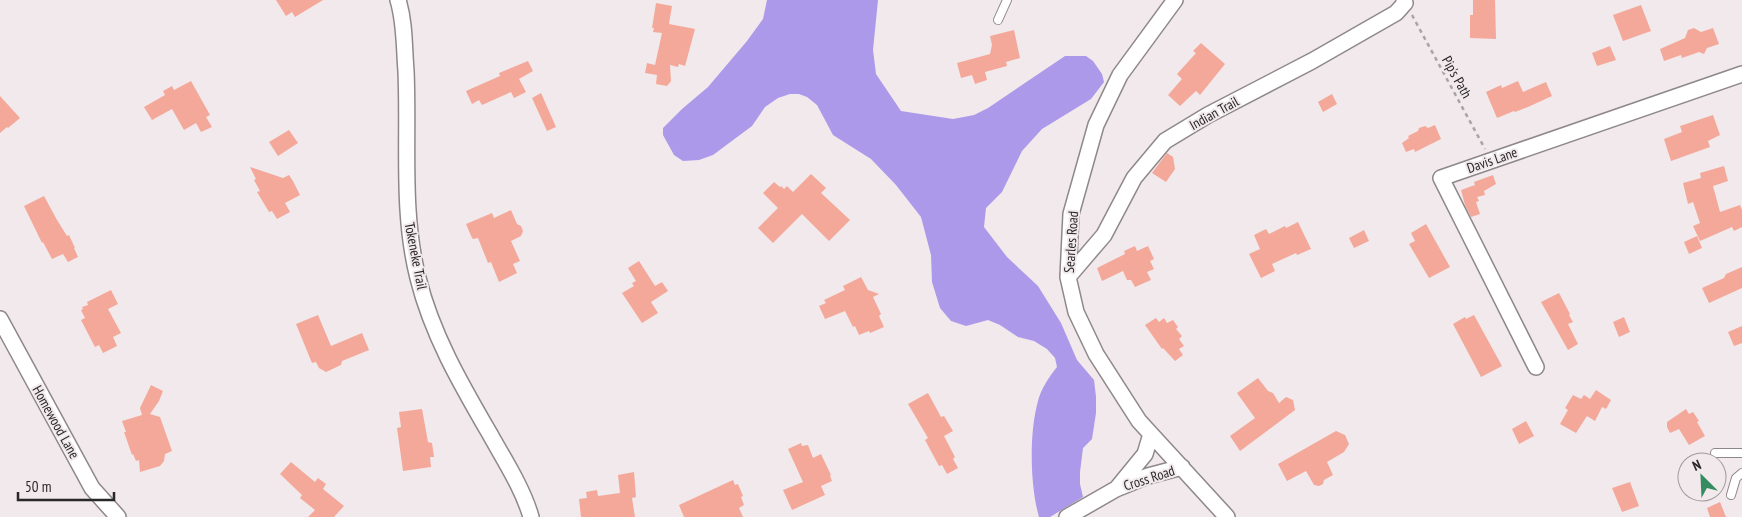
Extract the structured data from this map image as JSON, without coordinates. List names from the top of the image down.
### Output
{
  "streets": {
    "street": [
      "Indian Trail",
      "Davis Lane",
      "Searles Road",
      "Tokeneke Trail",
      "Homewood Lane",
      "Cross Road"
    ],
    "path": ["Pip's Path"]
  },
  "crossings": [
    ["Pip's Path", "Indian Trail"],
    ["Pip's Path", "Davis Lane"],
    ["Indian Trail", "Searles Road"],
    ["Searles Road", "Cross Road"]
  ],
  "scale_bar": "50 m",
  "north": "top left"
}
